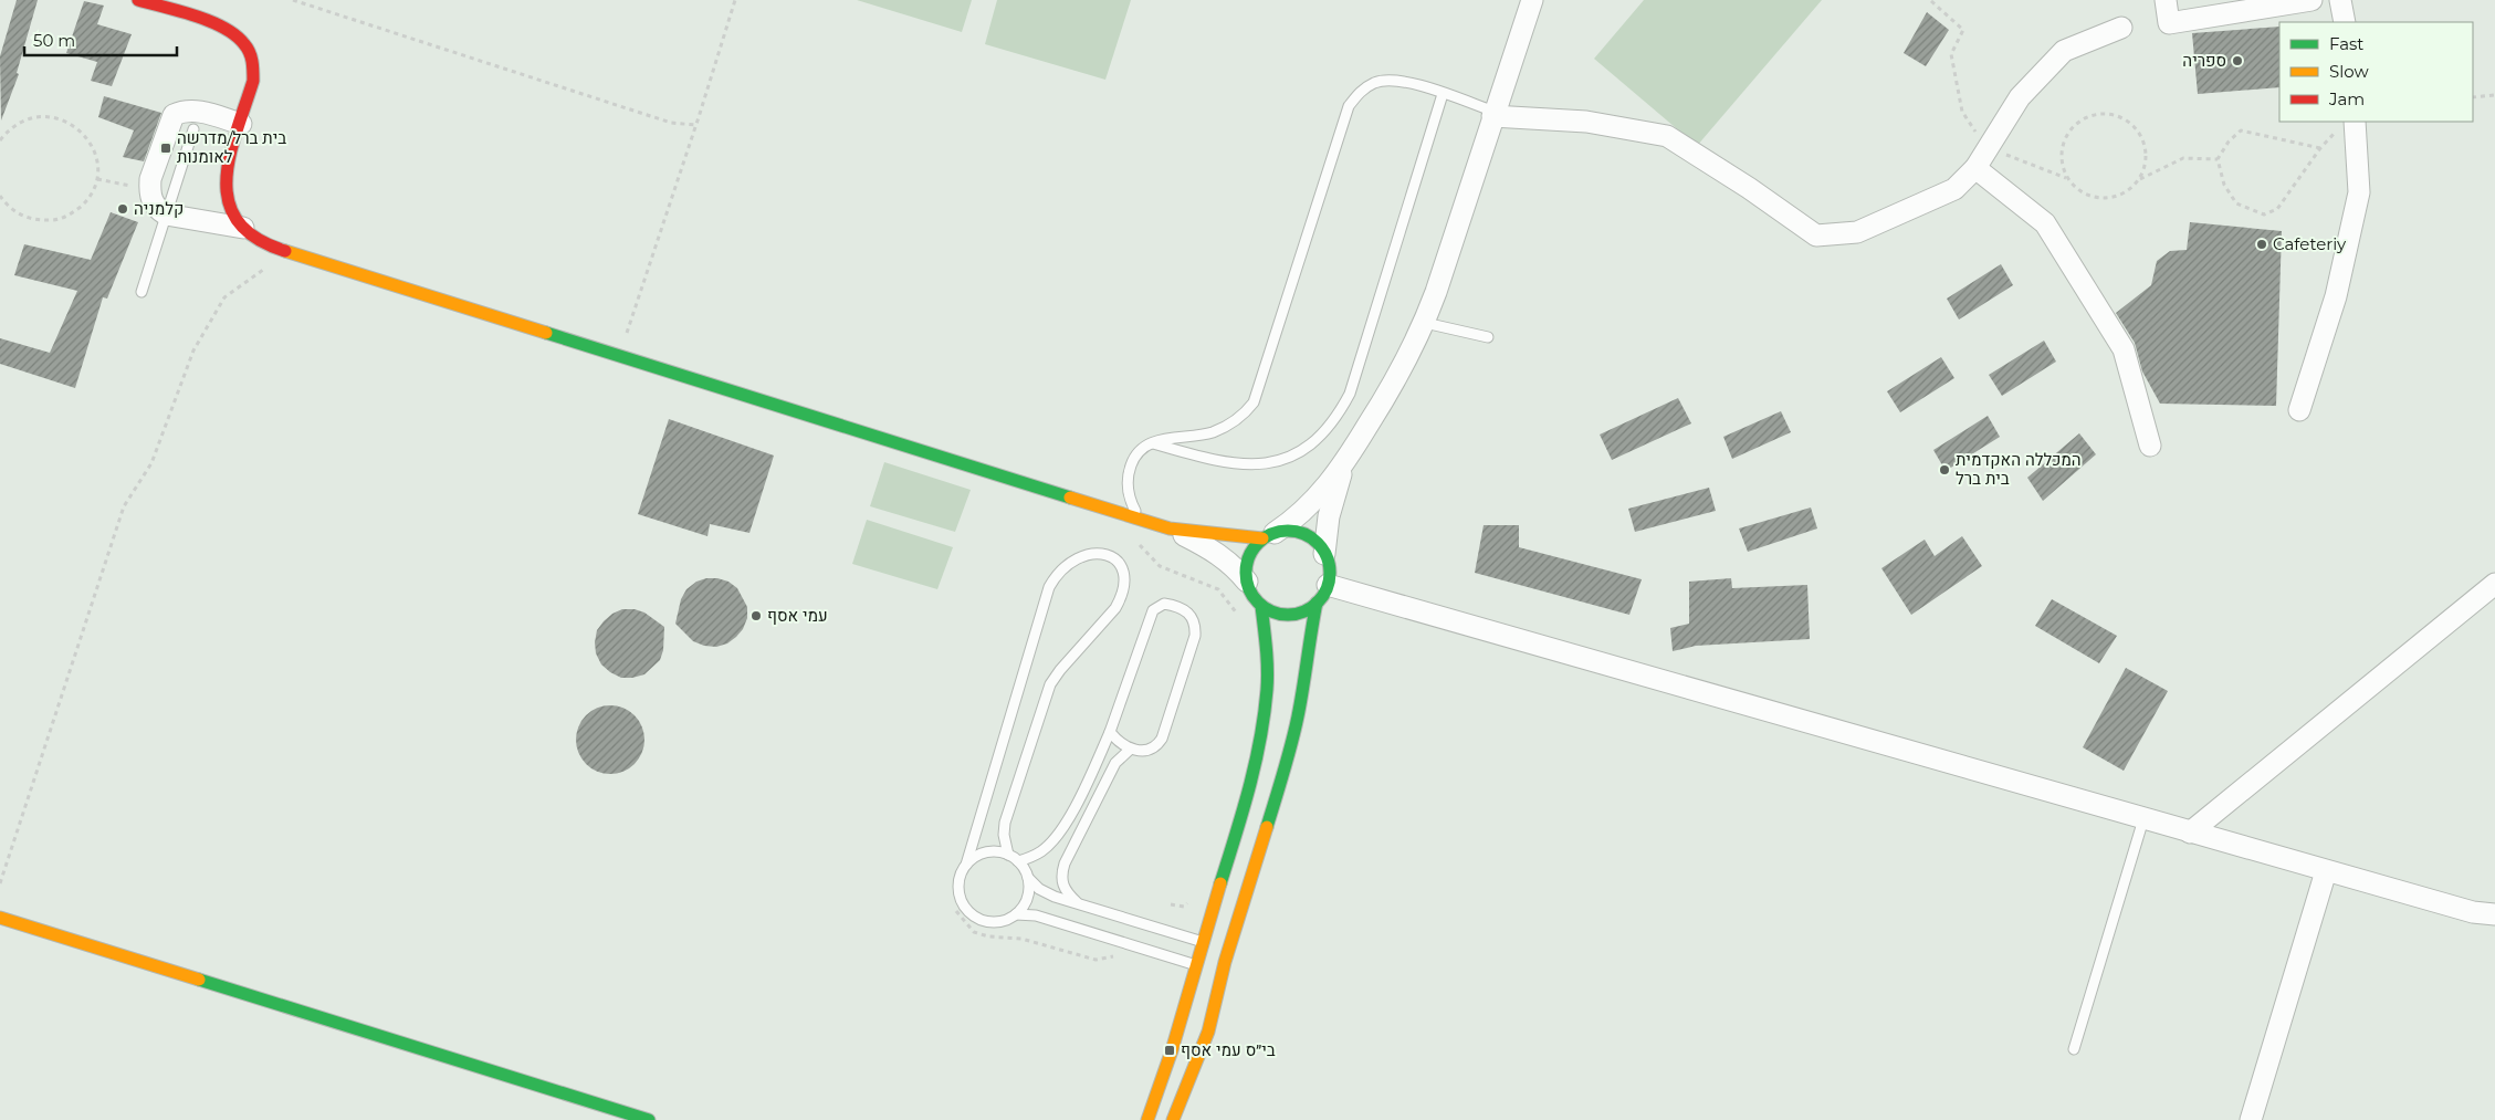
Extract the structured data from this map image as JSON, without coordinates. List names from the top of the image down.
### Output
{
  "places": {
    "other": [
      "ספריה",
      "קלמניה",
      "Cafeteriy",
      "המכללה האקדמית בית ברל",
      "עמי אסף"
    ],
    "transit": ["בית ברל/מדרשה לאומנות", "בי״ס עמי אסף"]
  },
  "legend": ["Fast", "Slow", "Jam"],
  "scale_bar": "50 m"
}
